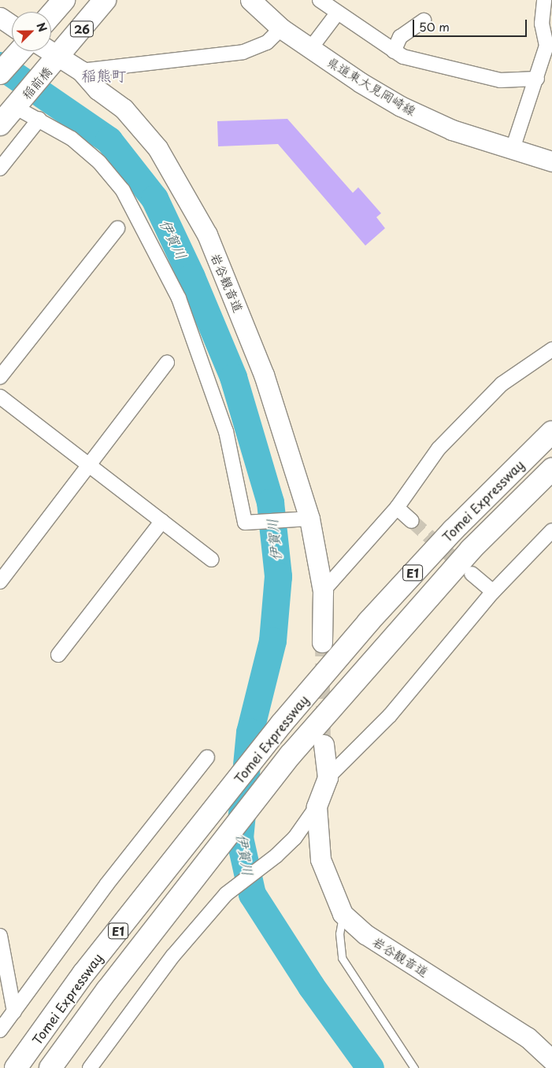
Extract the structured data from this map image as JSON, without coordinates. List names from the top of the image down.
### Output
{
  "streets": {
    "main road": [
      "26",
      "稲前橋",
      "Tomei Expressway",
      "E1"
    ],
    "street": ["県道東大見岡崎線", "岩谷観音道"]
  },
  "crossings": [
    ["26", "稲前橋"],
    ["26", "岩谷観音道"],
    ["稲前橋", "岩谷観音道"]
  ],
  "districts": ["稲熊町"],
  "water": ["伊賀川"],
  "scale_bar": "50 m",
  "north": "top right"
}
